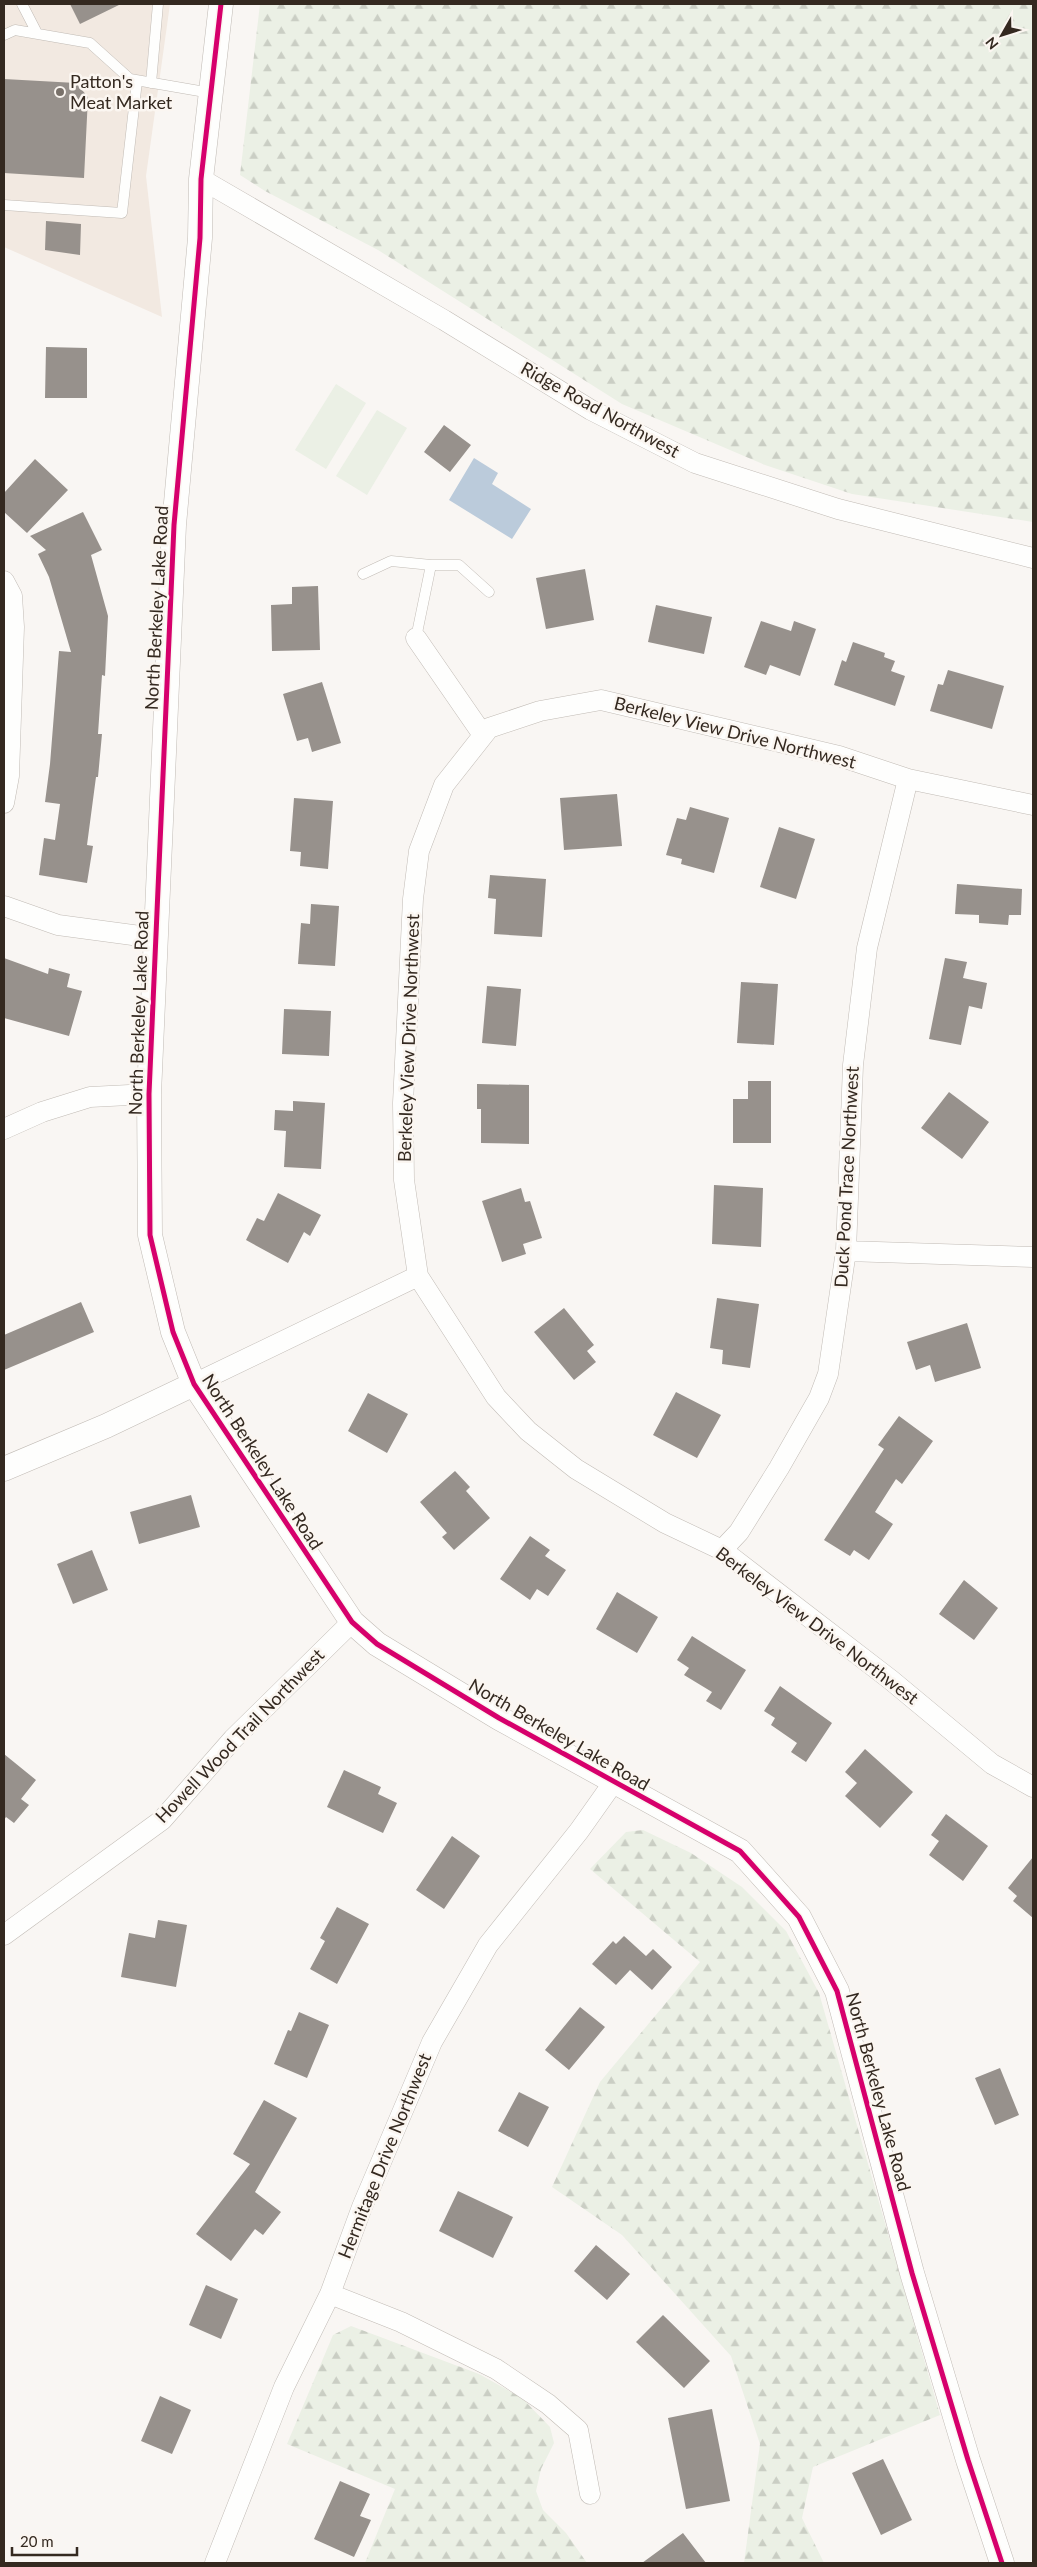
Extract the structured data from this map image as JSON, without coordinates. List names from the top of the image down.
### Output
{
  "streets": {
    "street": [
      "Ridge Road Northwest",
      "North Berkeley Lake Road",
      "Berkeley View Drive Northwest",
      "Duck Pond Trace Northwest",
      "Howell Wood Trail Northwest",
      "Hermitage Drive Northwest"
    ]
  },
  "crossings": [
    ["Ridge Road Northwest", "North Berkeley Lake Road"],
    ["North Berkeley Lake Road", "Howell Wood Trail Northwest"],
    ["North Berkeley Lake Road", "Hermitage Drive Northwest"],
    ["Berkeley View Drive Northwest", "Duck Pond Trace Northwest"]
  ],
  "places": ["Patton's Meat Market"],
  "scale_bar": "20 m",
  "north": "bottom left"
}
